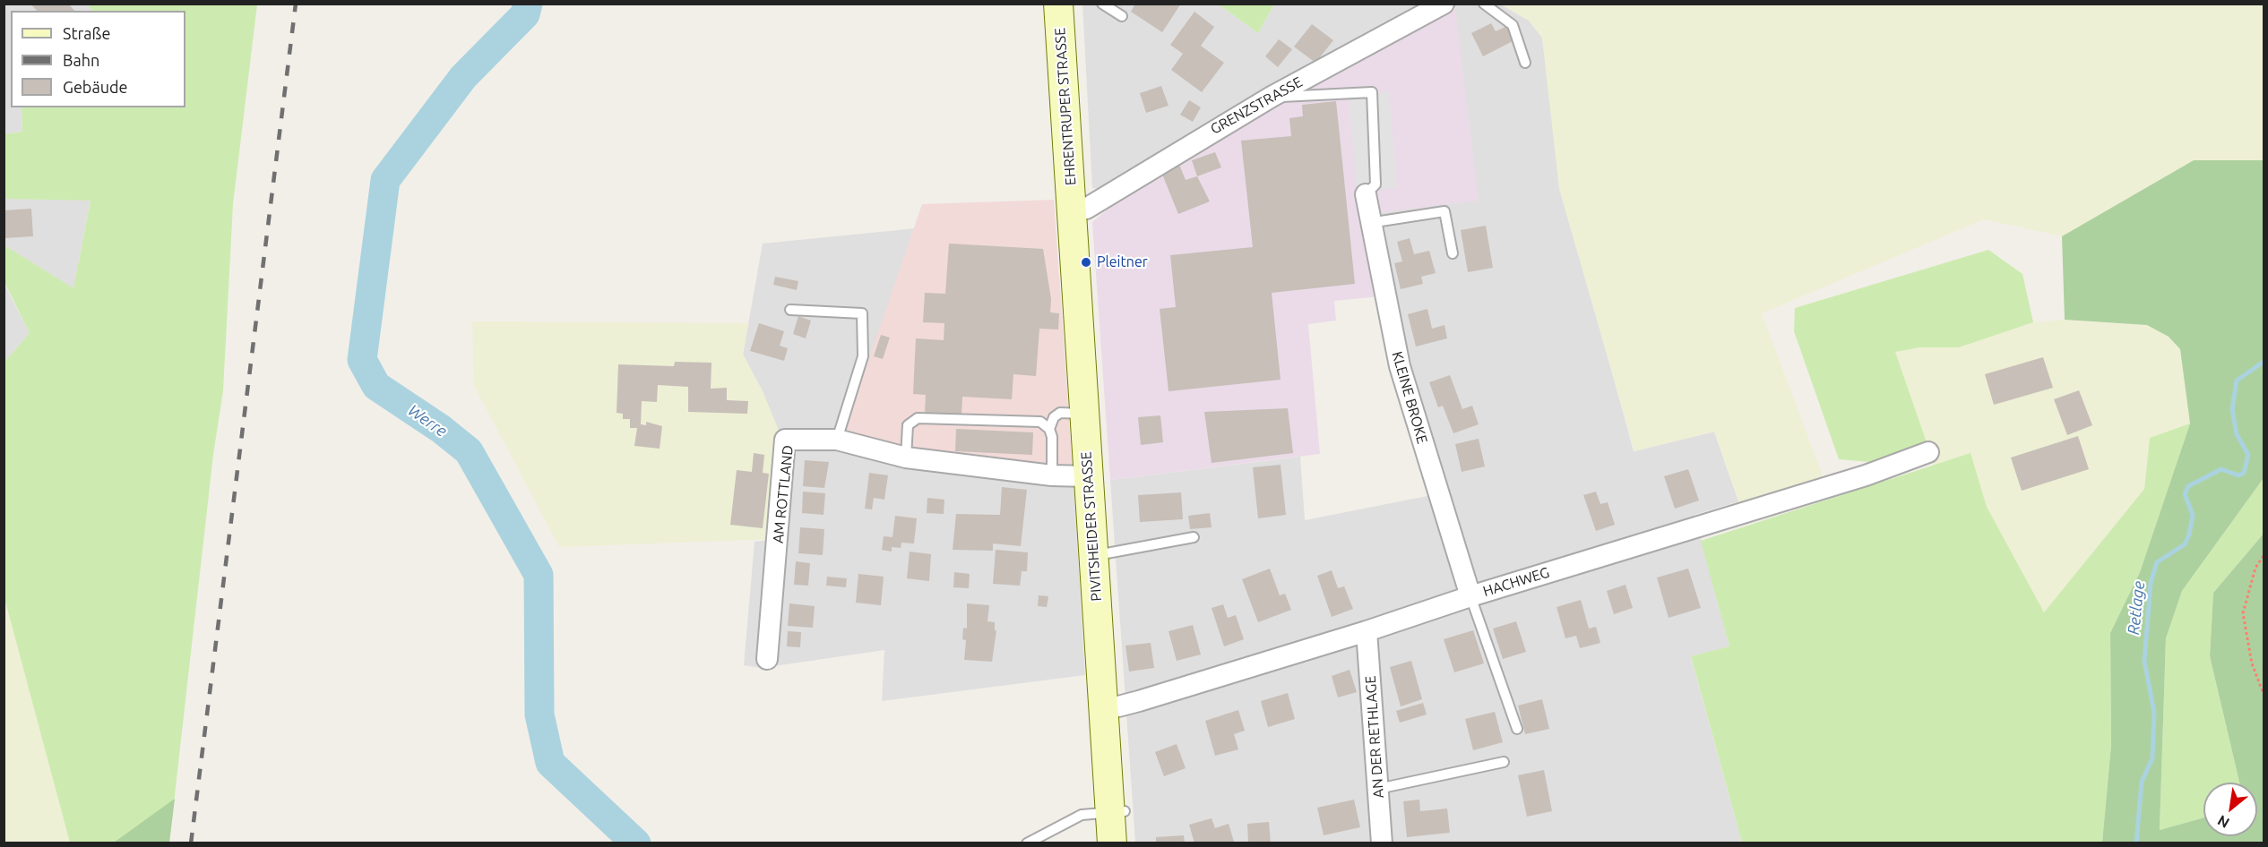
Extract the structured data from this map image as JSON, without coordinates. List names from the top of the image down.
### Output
{
  "streets": {
    "main road": ["EHRENTRUPER STRASSE", "PIVITSHEIDER STRASSE"],
    "street": [
      "GRENZSTRASSE",
      "KLEINE BROKE",
      "AM ROTTLAND",
      "HACHWEG",
      "AN DER RETHLAGE"
    ]
  },
  "crossings": [
    ["GRENZSTRASSE", "EHRENTRUPER STRASSE"],
    ["GRENZSTRASSE", "PIVITSHEIDER STRASSE"],
    ["EHRENTRUPER STRASSE", "PIVITSHEIDER STRASSE"],
    ["KLEINE BROKE", "HACHWEG"],
    ["AM ROTTLAND", "PIVITSHEIDER STRASSE"],
    ["PIVITSHEIDER STRASSE", "HACHWEG"],
    ["HACHWEG", "AN DER RETHLAGE"]
  ],
  "water": ["Werre", "Retlage"],
  "places": ["Pleitner"],
  "legend": ["Straße", "Bahn", "Gebäude"],
  "north": "bottom left"
}
